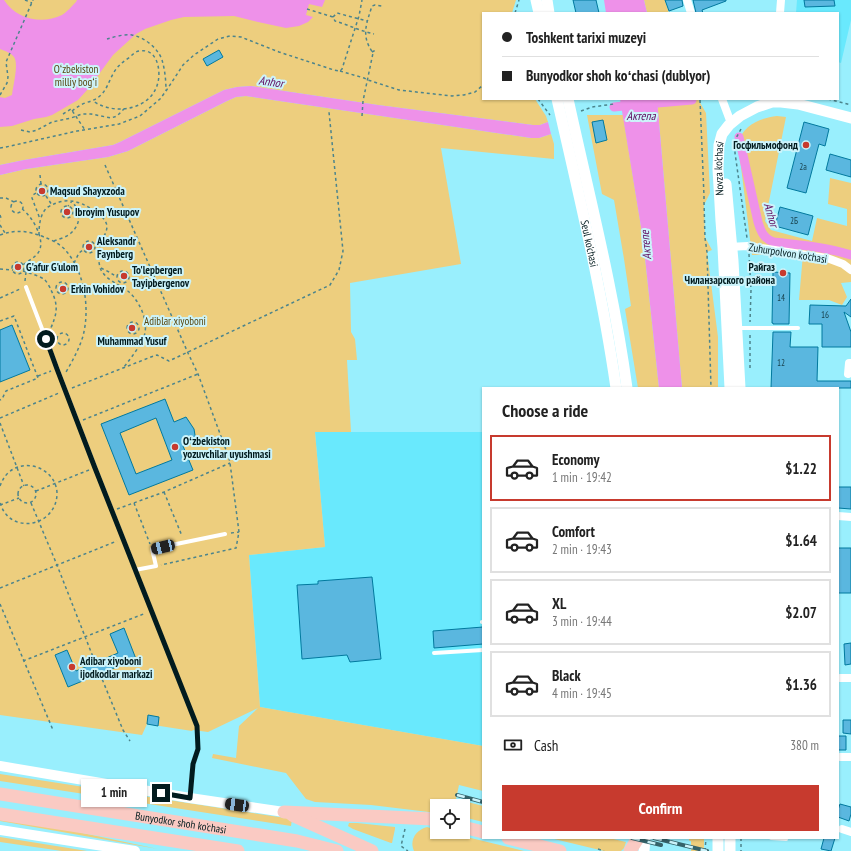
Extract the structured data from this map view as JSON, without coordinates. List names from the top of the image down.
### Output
{
  "streets": {
    "main road": ["Novza ko'chasi", "Seul ko'chasi", "Bunyodkor shoh ko'chasi"],
    "street": ["Zuhurpolvon ko'chasi"]
  },
  "crossings": [
    ["Novza ko'chasi", "Zuhurpolvon ko'chasi"]
  ],
  "water": ["Anhor", "Актепа", "Актепе"],
  "parks": ["Oʻzbekiston milliy bogʻi", "Adiblar xiyoboni"],
  "places": [
    "Госфильмофонд",
    "Maqsud Shayxzoda",
    "Ibroyim Yusupov",
    "Aleksandr Faynberg",
    "G'afur G'ulom",
    "Райгаз Чиланзарского района",
    "To'lepbergen Tayipbergenov",
    "Erkin Vohidov",
    "Muhammad Yusuf",
    "Oʻzbekiston yozuvchilar uyushmasi",
    "Adibar xiyoboni ijodkodlar markazi"
  ],
  "house_numbers": [
    "2a",
    "2Б",
    "14",
    "16",
    "12"
  ],
  "page": {
    "banner": ["Toshkent tarixi muzeyi", "Bunyodkor shoh koʻchasi (dublyor)"],
    "heading": "Choose a ride",
    "list": [
      {
        "name": "Economy",
        "note": "1 min · 19:42",
        "value": "$1.22"
      },
      {
        "name": "Comfort",
        "note": "2 min · 19:43",
        "value": "$1.64"
      },
      {
        "name": "XL",
        "note": "3 min · 19:44",
        "value": "$2.07"
      },
      {
        "name": "Black",
        "note": "4 min · 19:45",
        "value": "$1.36"
      }
    ],
    "pay": ["Cash", "380 m"],
    "buttons": "Confirm",
    "bubble": "1 min"
  }
}
